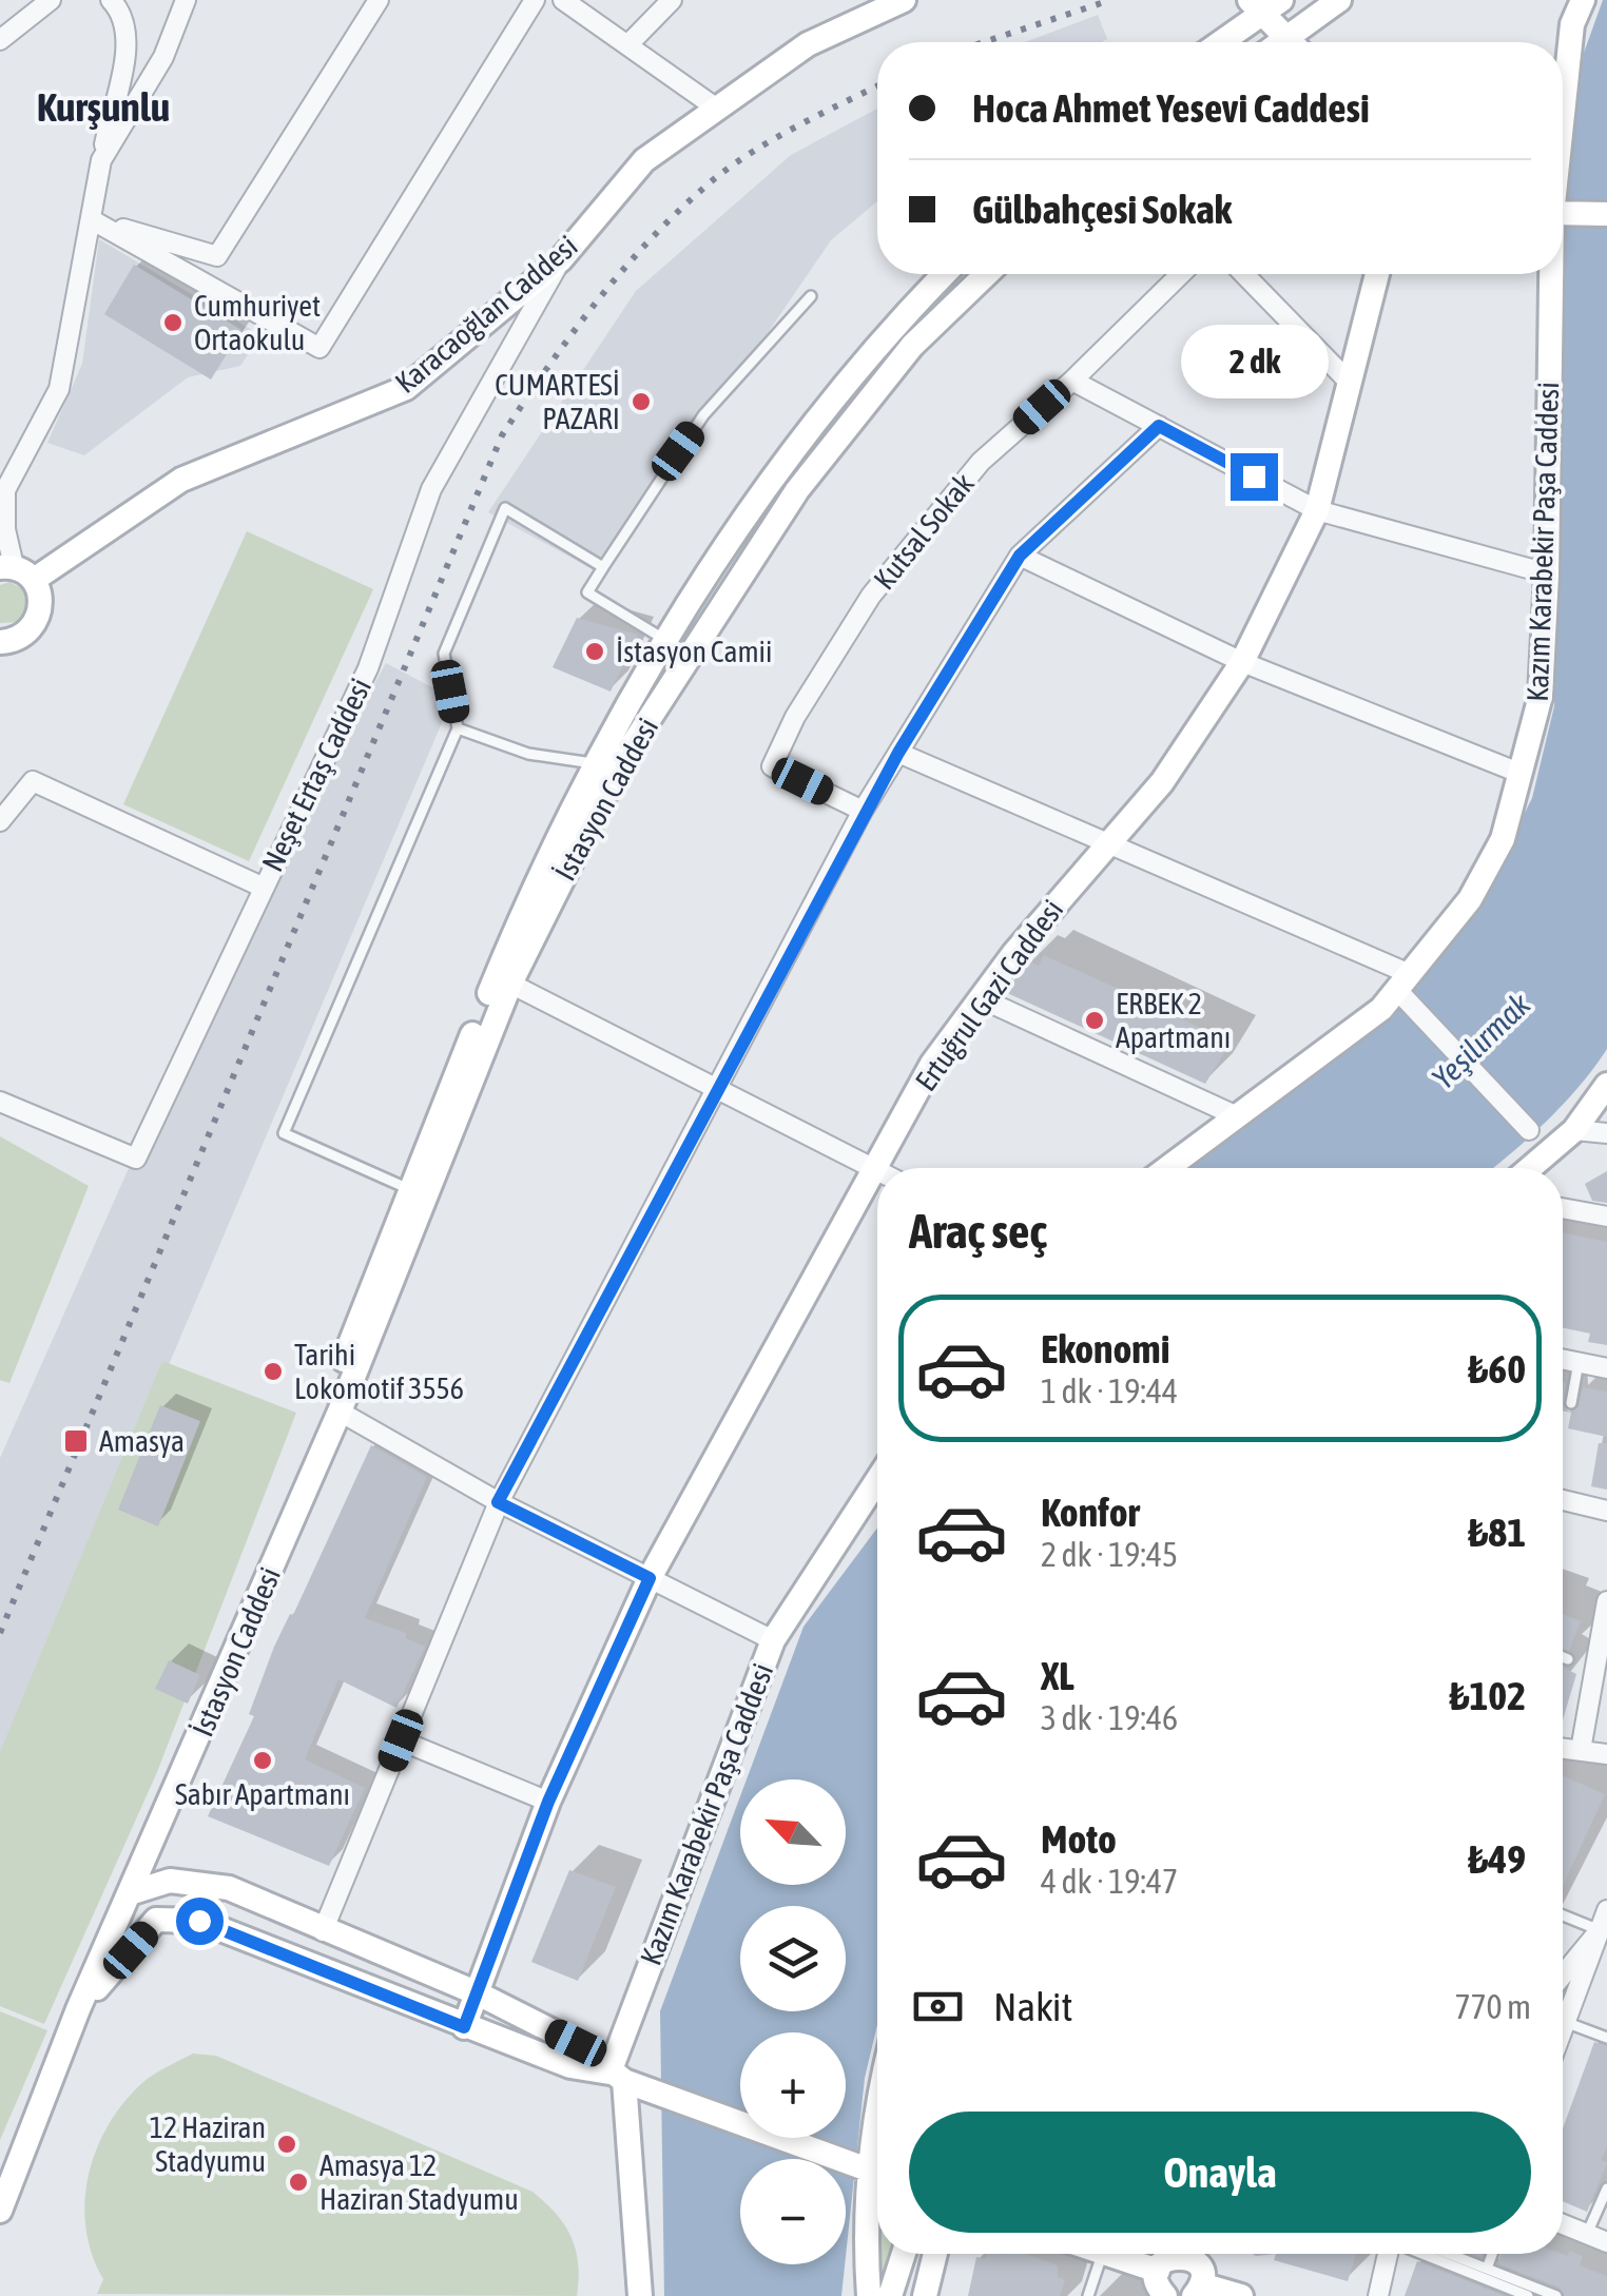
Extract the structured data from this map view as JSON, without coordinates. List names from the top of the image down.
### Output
{
  "streets": {
    "street": [
      "Karacaoğlan Caddesi",
      "Kutsal Sokak",
      "Kazım Karabekir Paşa Caddesi",
      "Neşet Ertaş Caddesi",
      "İstasyon Caddesi",
      "Ertuğrul Gazi Caddesi"
    ]
  },
  "crossings": [
    ["Karacaoğlan Caddesi", "Neşet Ertaş Caddesi"]
  ],
  "districts": ["Kurşunlu"],
  "water": ["Yeşilırmak"],
  "places": {
    "other": [
      "Cumhuriyet Ortaokulu",
      "CUMARTESİ PAZARI",
      "İstasyon Camii",
      "ERBEK 2 Apartmanı",
      "Tarihi Lokomotif 3556",
      "Sabır Apartmanı",
      "12 Haziran Stadyumu",
      "Amasya 12 Haziran Stadyumu"
    ],
    "transit": ["Amasya"]
  },
  "north": "top left",
  "page": {
    "banner": ["Hoca Ahmet Yesevi Caddesi", "Gülbahçesi Sokak"],
    "bubble": "2 dk",
    "heading": "Araç seç",
    "list": [
      {
        "name": "Ekonomi",
        "note": "1 dk · 19:44",
        "value": "₺60"
      },
      {
        "name": "Konfor",
        "note": "2 dk · 19:45",
        "value": "₺81"
      },
      {
        "name": "XL",
        "note": "3 dk · 19:46",
        "value": "₺102"
      },
      {
        "name": "Moto",
        "note": "4 dk · 19:47",
        "value": "₺49"
      }
    ],
    "map_buttons": ["+", "−"],
    "pay": ["Nakit", "770 m"],
    "buttons": "Onayla"
  }
}
